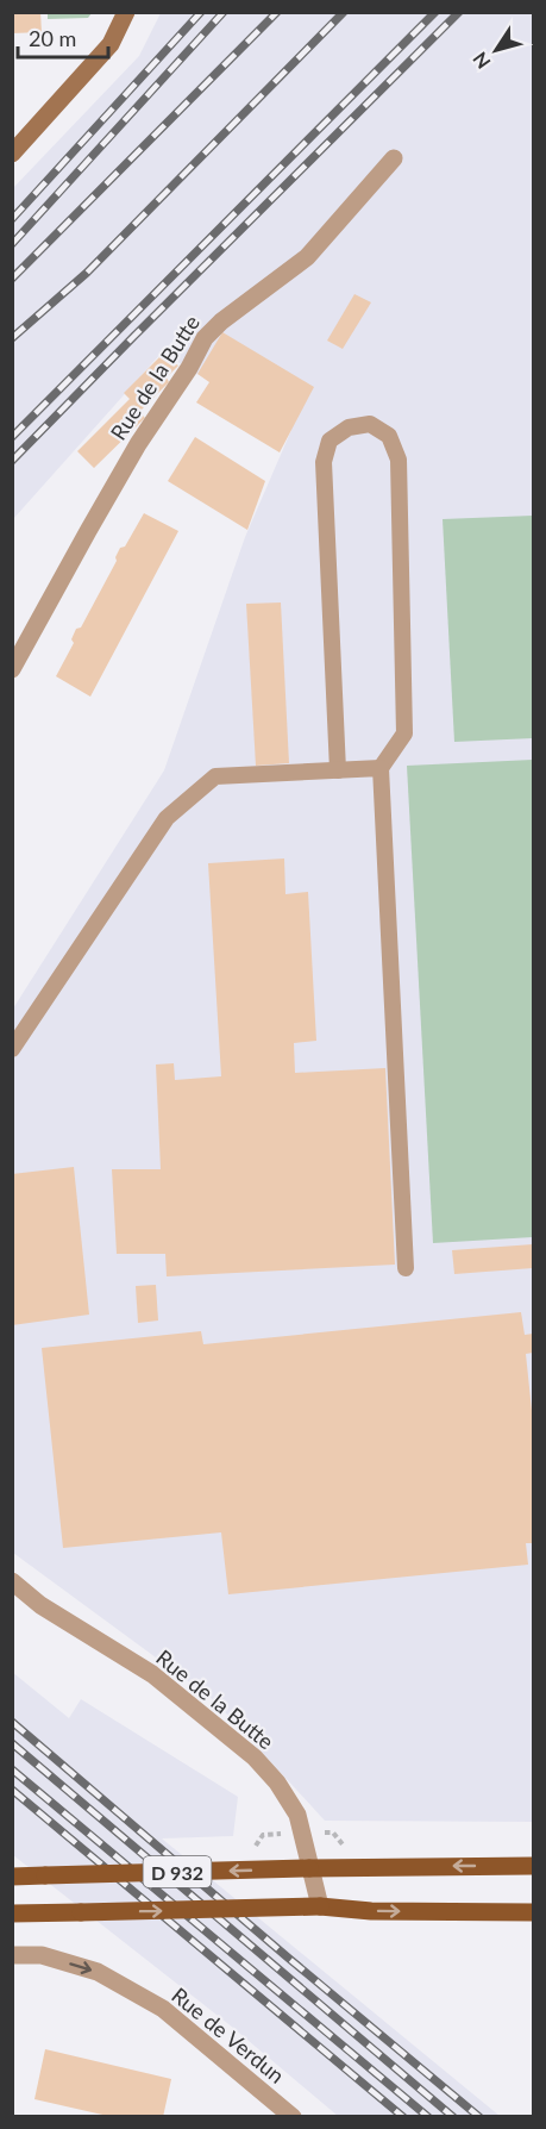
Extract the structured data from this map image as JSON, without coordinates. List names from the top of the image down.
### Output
{
  "streets": {
    "main road": ["D 932"],
    "street": ["Rue de la Butte", "Rue de Verdun"]
  },
  "crossings": [
    ["Rue de la Butte", "D 932"]
  ],
  "one_way": ["Rue de Verdun"],
  "scale_bar": "20 m",
  "north": "bottom left"
}
